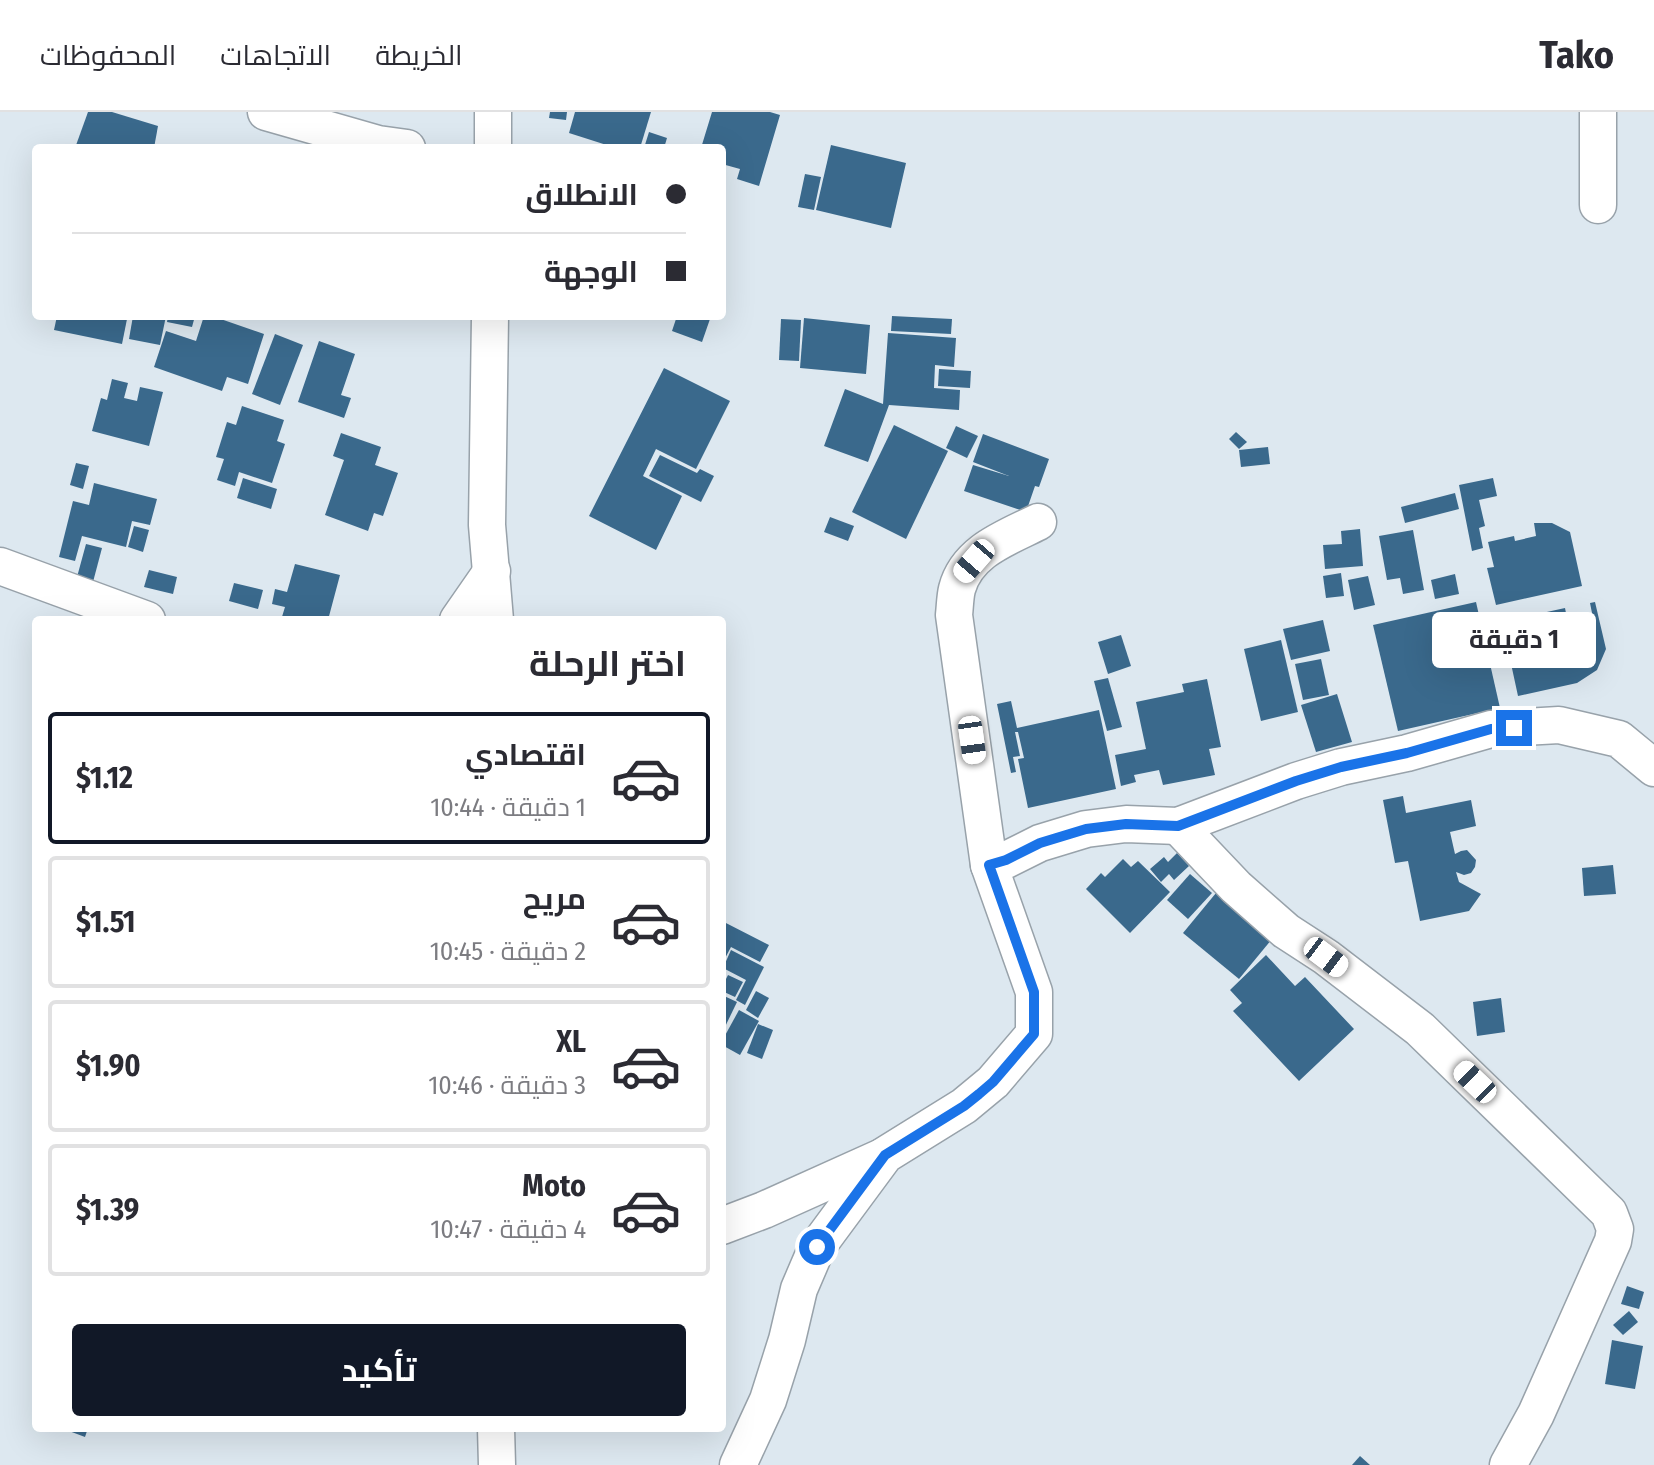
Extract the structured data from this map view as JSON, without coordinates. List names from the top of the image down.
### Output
{
  "page": {
    "header": "Tako",
    "nav": ["الخريطة", "الاتجاهات", "المحفوظات"],
    "banner": ["الانطلاق", "الوجهة"],
    "bubble": "1 دقيقة",
    "heading": "اختر الرحلة",
    "list": [
      {
        "name": "اقتصادي",
        "note": "1 دقيقة · 10:44",
        "value": "$1.12"
      },
      {
        "name": "مريح",
        "note": "2 دقيقة · 10:45",
        "value": "$1.51"
      },
      {
        "name": "XL",
        "note": "3 دقيقة · 10:46",
        "value": "$1.90"
      },
      {
        "name": "Moto",
        "note": "4 دقيقة · 10:47",
        "value": "$1.39"
      }
    ],
    "buttons": "تأكيد"
  }
}
